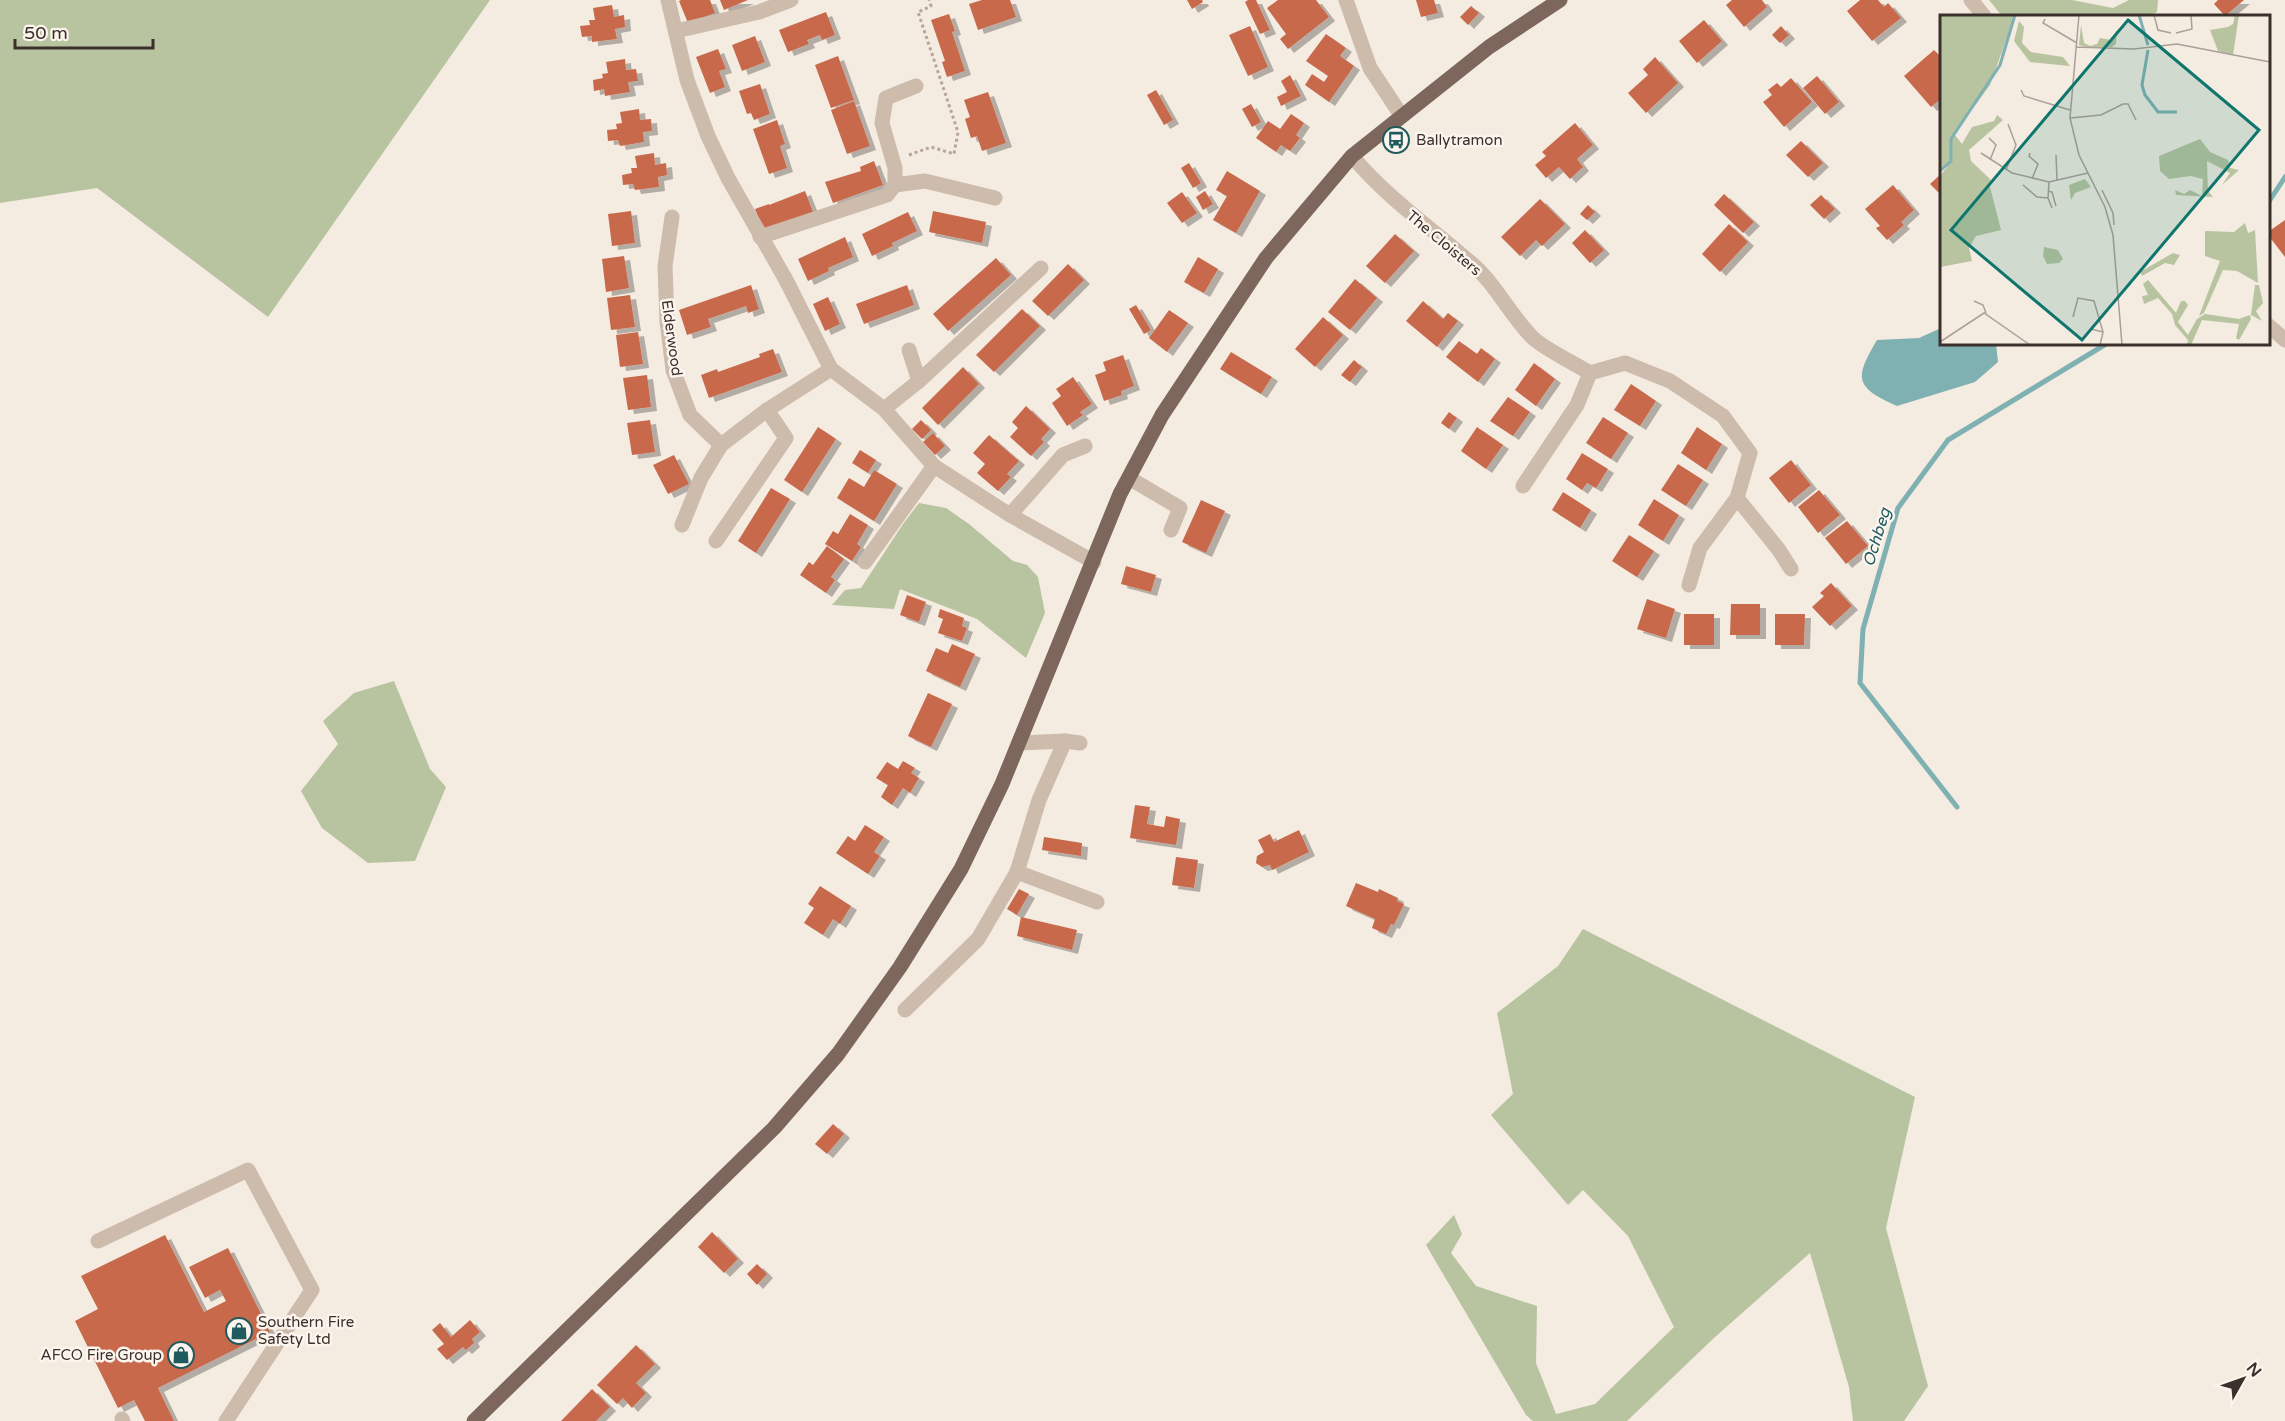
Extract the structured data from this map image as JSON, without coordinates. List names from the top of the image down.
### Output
{
  "streets": {
    "street": ["The Cloisters", "Elderwood"]
  },
  "water": ["Ochbeg"],
  "places": {
    "bus stop": ["Ballytramon"],
    "shop": ["Southern Fire Safety Ltd", "AFCO Fire Group"]
  },
  "scale_bar": "50 m",
  "north": "top right"
}
